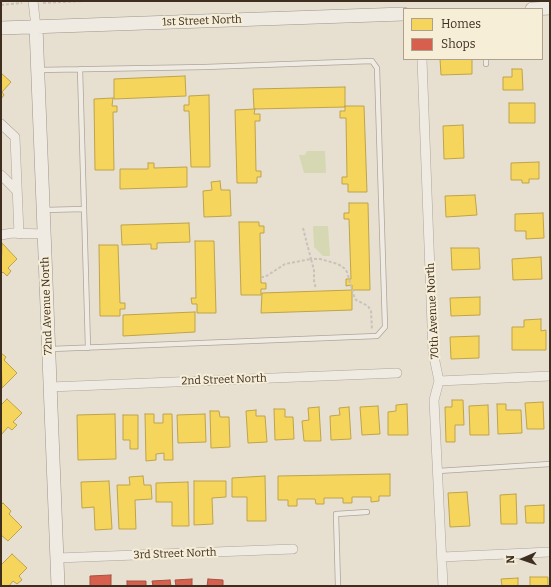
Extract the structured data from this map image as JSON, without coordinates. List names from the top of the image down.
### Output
{
  "streets": {
    "street": [
      "1st Street North",
      "72nd Avenue North",
      "70th Avenue North",
      "2nd Street North",
      "3rd Street North"
    ]
  },
  "crossings": [
    ["1st Street North", "72nd Avenue North"],
    ["72nd Avenue North", "2nd Street North"],
    ["72nd Avenue North", "3rd Street North"]
  ],
  "legend": ["Homes", "Shops"],
  "north": "left"
}
